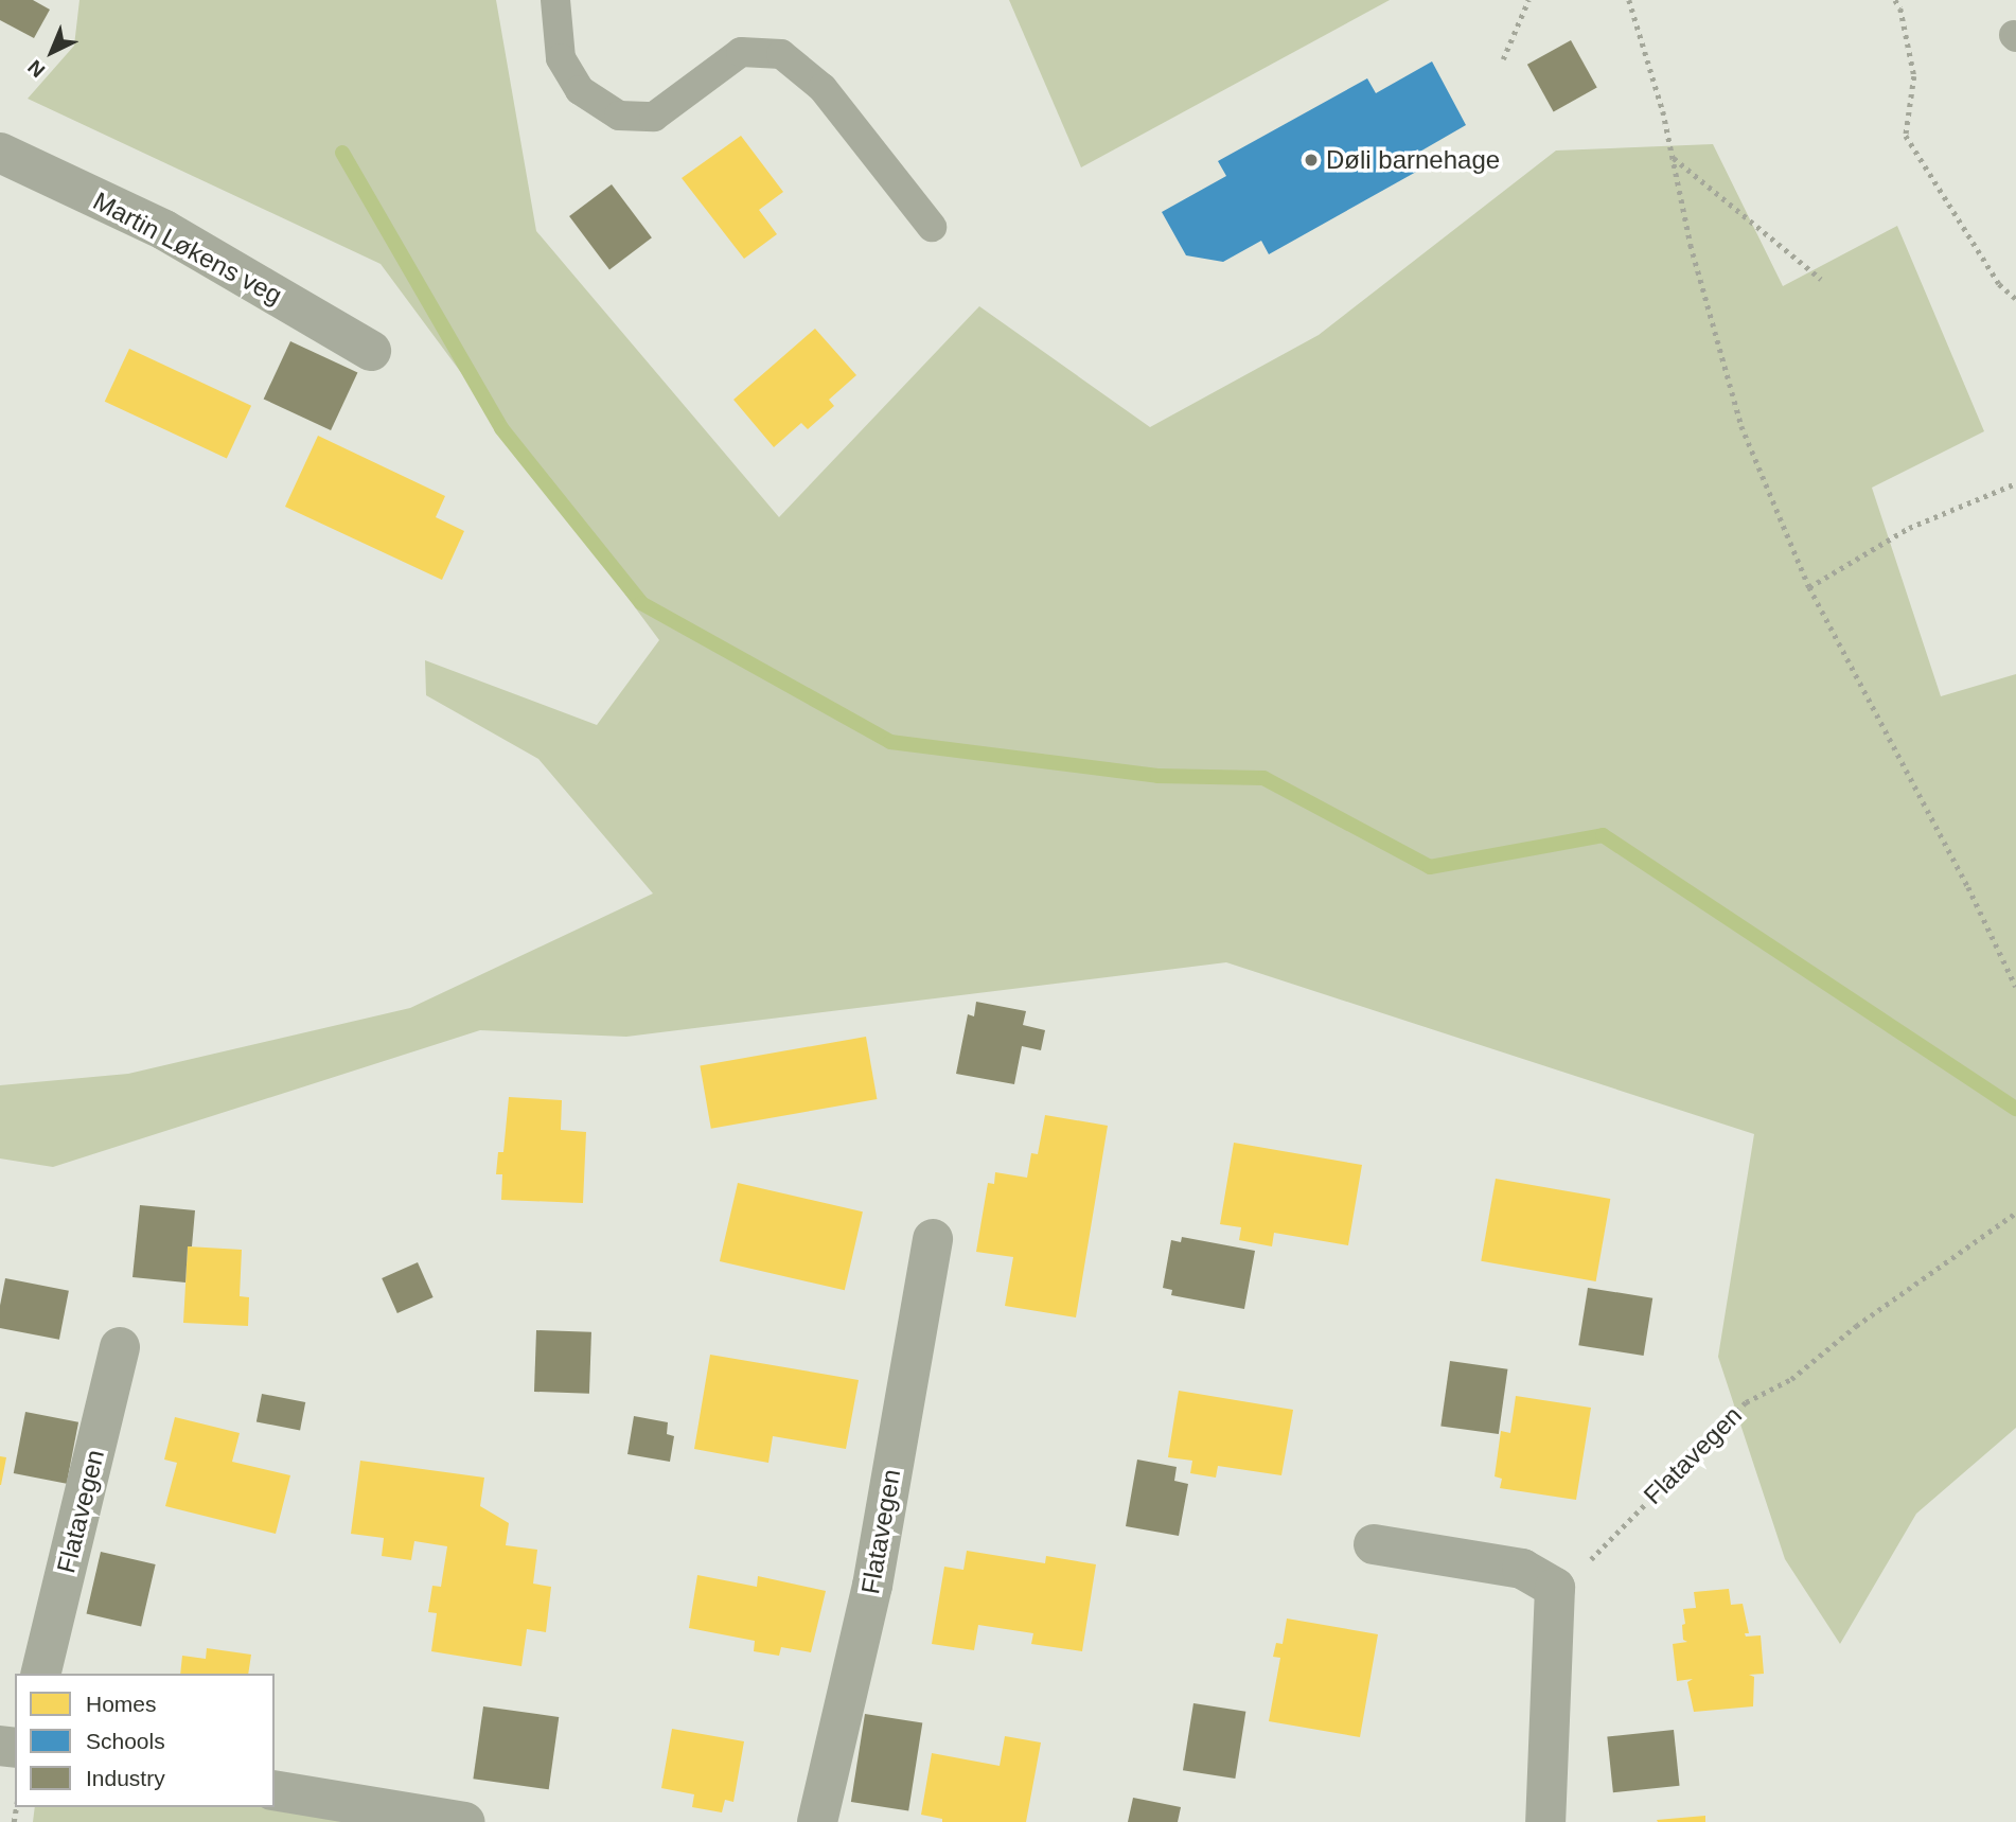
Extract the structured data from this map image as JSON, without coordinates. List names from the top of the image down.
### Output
{
  "streets": {
    "street": ["Martin Løkens veg", "Flatavegen"]
  },
  "places": ["Døli barnehage"],
  "legend": ["Homes", "Schools", "Industry"],
  "north": "bottom left"
}
